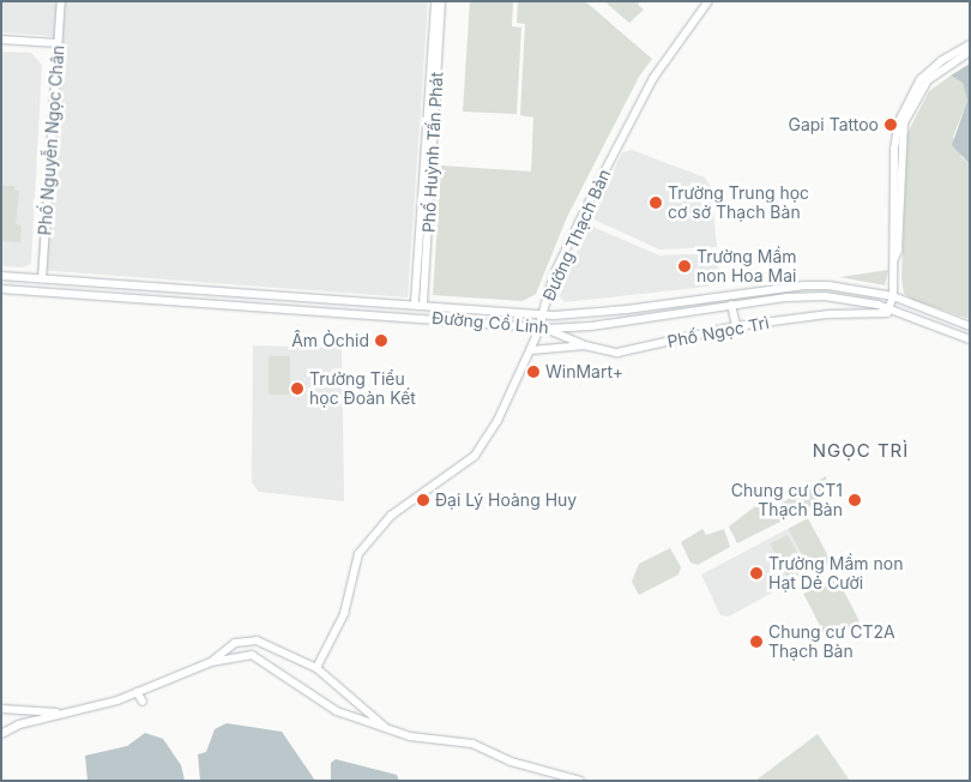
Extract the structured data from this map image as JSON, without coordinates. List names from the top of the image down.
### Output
{
  "streets": {
    "main road": ["Đường Cổ Linh"],
    "street": [
      "Phố Nguyễn Ngọc Chân",
      "Phố Huỳnh Tấn Phát",
      "Đường Thạch Bàn",
      "Phố Ngọc Trì"
    ]
  },
  "crossings": [
    ["Phố Nguyễn Ngọc Chân", "Đường Cổ Linh"],
    ["Phố Huỳnh Tấn Phát", "Đường Cổ Linh"],
    ["Đường Thạch Bàn", "Đường Cổ Linh"],
    ["Đường Thạch Bàn", "Phố Ngọc Trì"],
    ["Đường Cổ Linh", "Phố Ngọc Trì"]
  ],
  "districts": ["NGỌC TRÌ"],
  "places": [
    "Gapi Tattoo",
    "Trường Trung học cơ sở Thạch Bàn",
    "Trường Mầm non Hoa Mai",
    "Âm Ỏchid",
    "WinMart+",
    "Trường Tiểu học Đoàn Kết",
    "Đại Lý Hoàng Huy",
    "Chung cư CT1 Thạch Bàn",
    "Trường Mầm non Hạt Dẻ Cười",
    "Chung cư CT2A Thạch Bàn"
  ]
}
